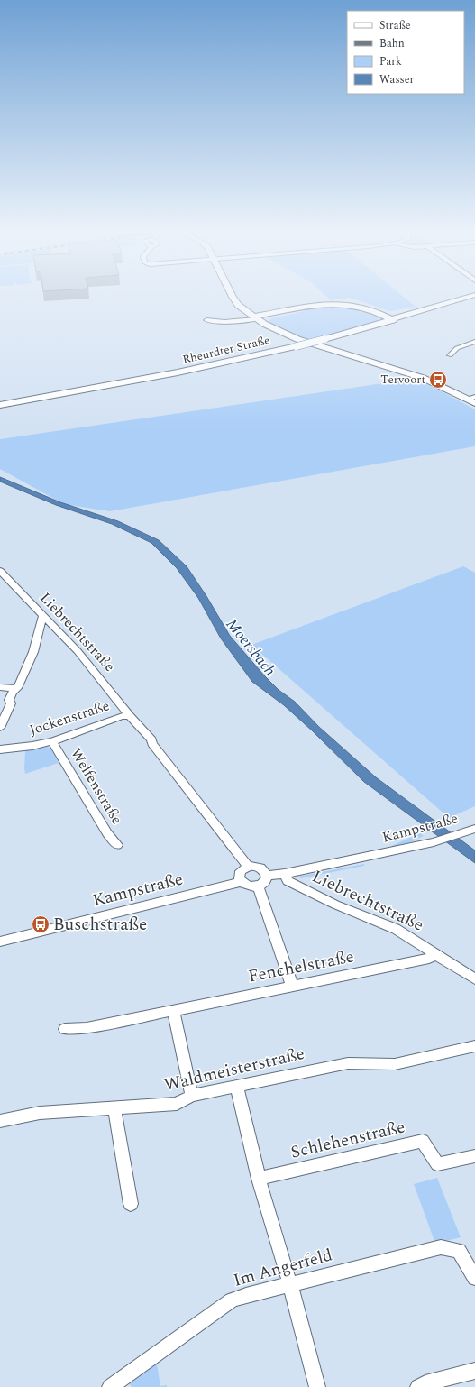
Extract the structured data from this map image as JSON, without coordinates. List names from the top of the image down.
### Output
{
  "streets": {
    "main road": ["Rheurdter Straße"],
    "street": [
      "Liebrechtstraße",
      "Jockenstraße",
      "Welfenstraße",
      "Kampstraße",
      "Fenchelstraße",
      "Waldmeisterstraße",
      "Schlehenstraße",
      "Im Angerfeld"
    ]
  },
  "crossings": [
    ["Liebrechtstraße", "Jockenstraße"],
    ["Liebrechtstraße", "Kampstraße"],
    ["Liebrechtstraße", "Fenchelstraße"],
    ["Jockenstraße", "Welfenstraße"]
  ],
  "water": ["Moersbach"],
  "places": {
    "bus stop": ["Tervoort", "Buschstraße"]
  },
  "legend": [
    "Straße",
    "Bahn",
    "Park",
    "Wasser"
  ]
}
